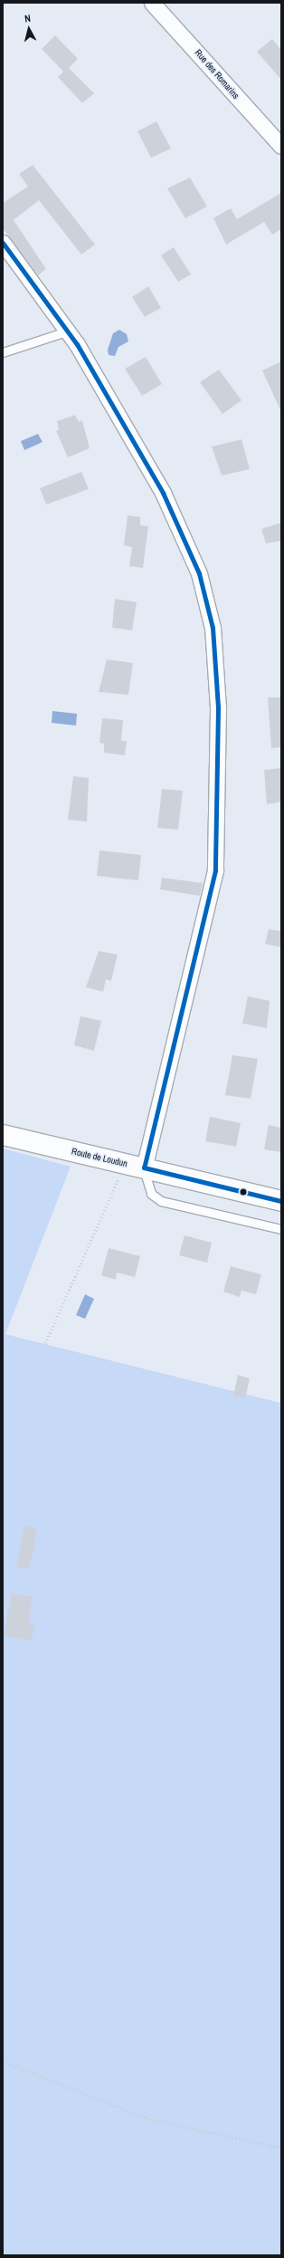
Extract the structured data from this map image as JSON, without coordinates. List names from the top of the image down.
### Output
{
  "streets": {
    "main road": ["Route de Loudun"],
    "street": ["Rue des Romarins"]
  },
  "north": "top"
}
